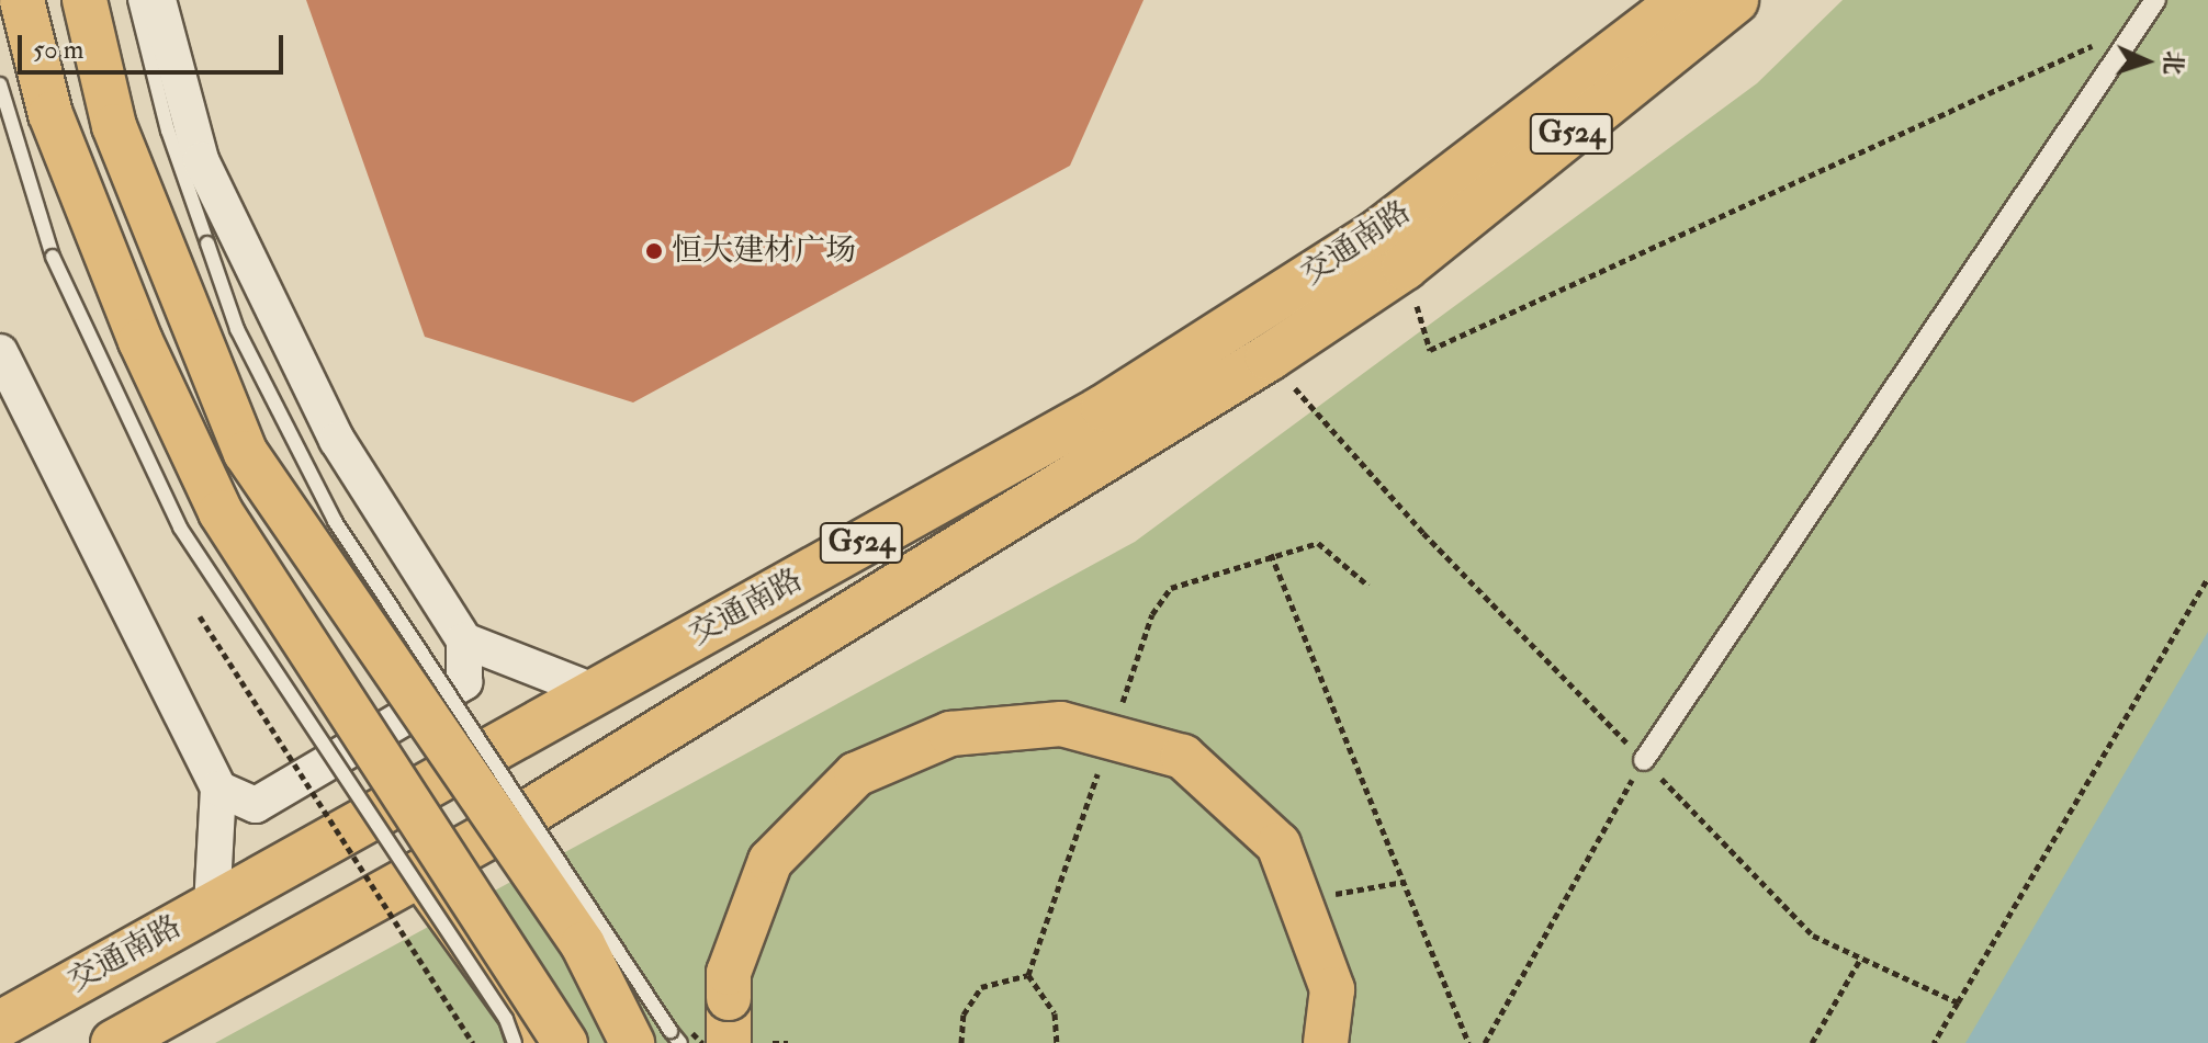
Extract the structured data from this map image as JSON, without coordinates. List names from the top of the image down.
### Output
{
  "streets": {
    "highway": ["G524", "交通南路"]
  },
  "places": ["恒大建材广场"],
  "scale_bar": "50 m",
  "north": "right"
}
